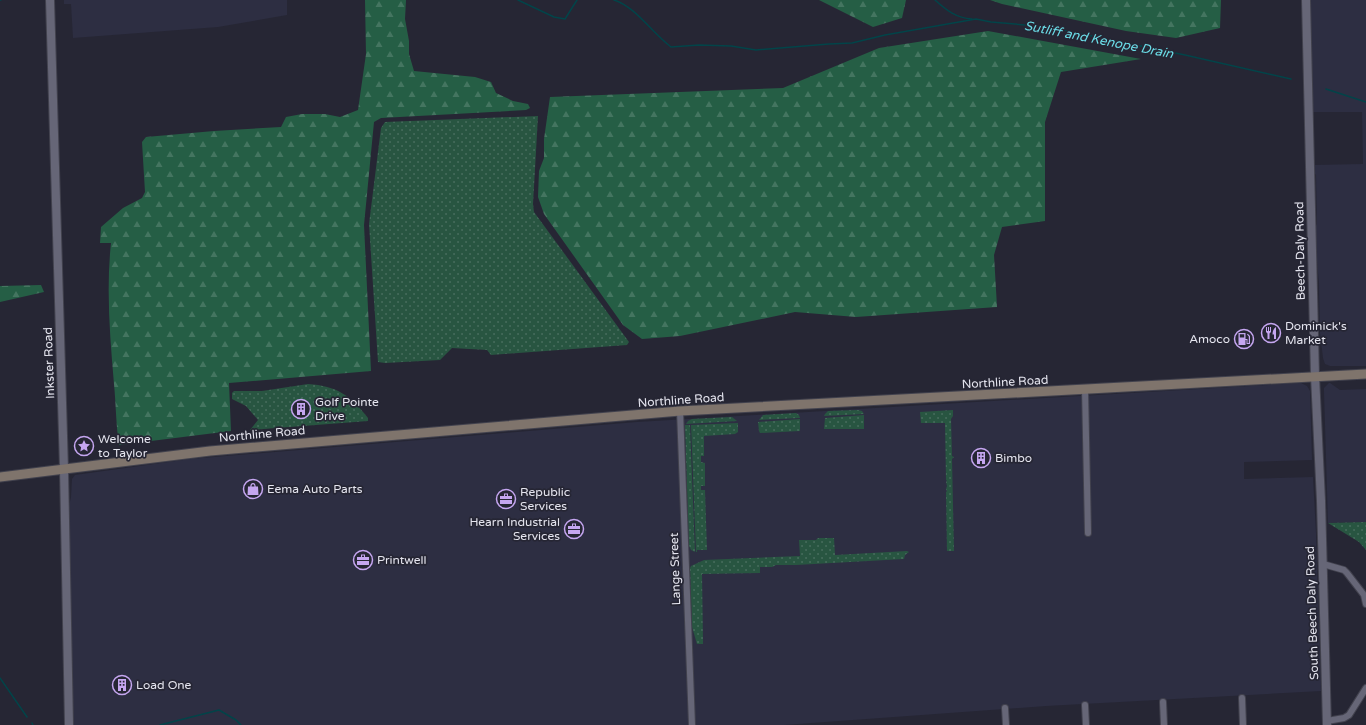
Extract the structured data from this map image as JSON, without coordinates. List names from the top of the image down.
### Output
{
  "streets": {
    "main road": ["Northline Road"],
    "street": [
      "Beech-Daly Road",
      "Inkster Road",
      "Lange Street",
      "South Beech Daly Road"
    ]
  },
  "crossings": [
    ["Beech-Daly Road", "Northline Road"],
    ["Beech-Daly Road", "South Beech Daly Road"],
    ["Inkster Road", "Northline Road"],
    ["Northline Road", "Lange Street"]
  ],
  "water": ["Sutliff and Kenope Drain"],
  "places": {
    "restaurant": ["Dominick's Market"],
    "fuel station": ["Amoco"],
    "building": ["Golf Pointe Drive", "Bimbo", "Load One"],
    "place": ["Welcome to Taylor"],
    "shop": ["Eema Auto Parts"],
    "office": ["Republic Services", "Hearn Industrial Services", "Printwell"]
  }
}
